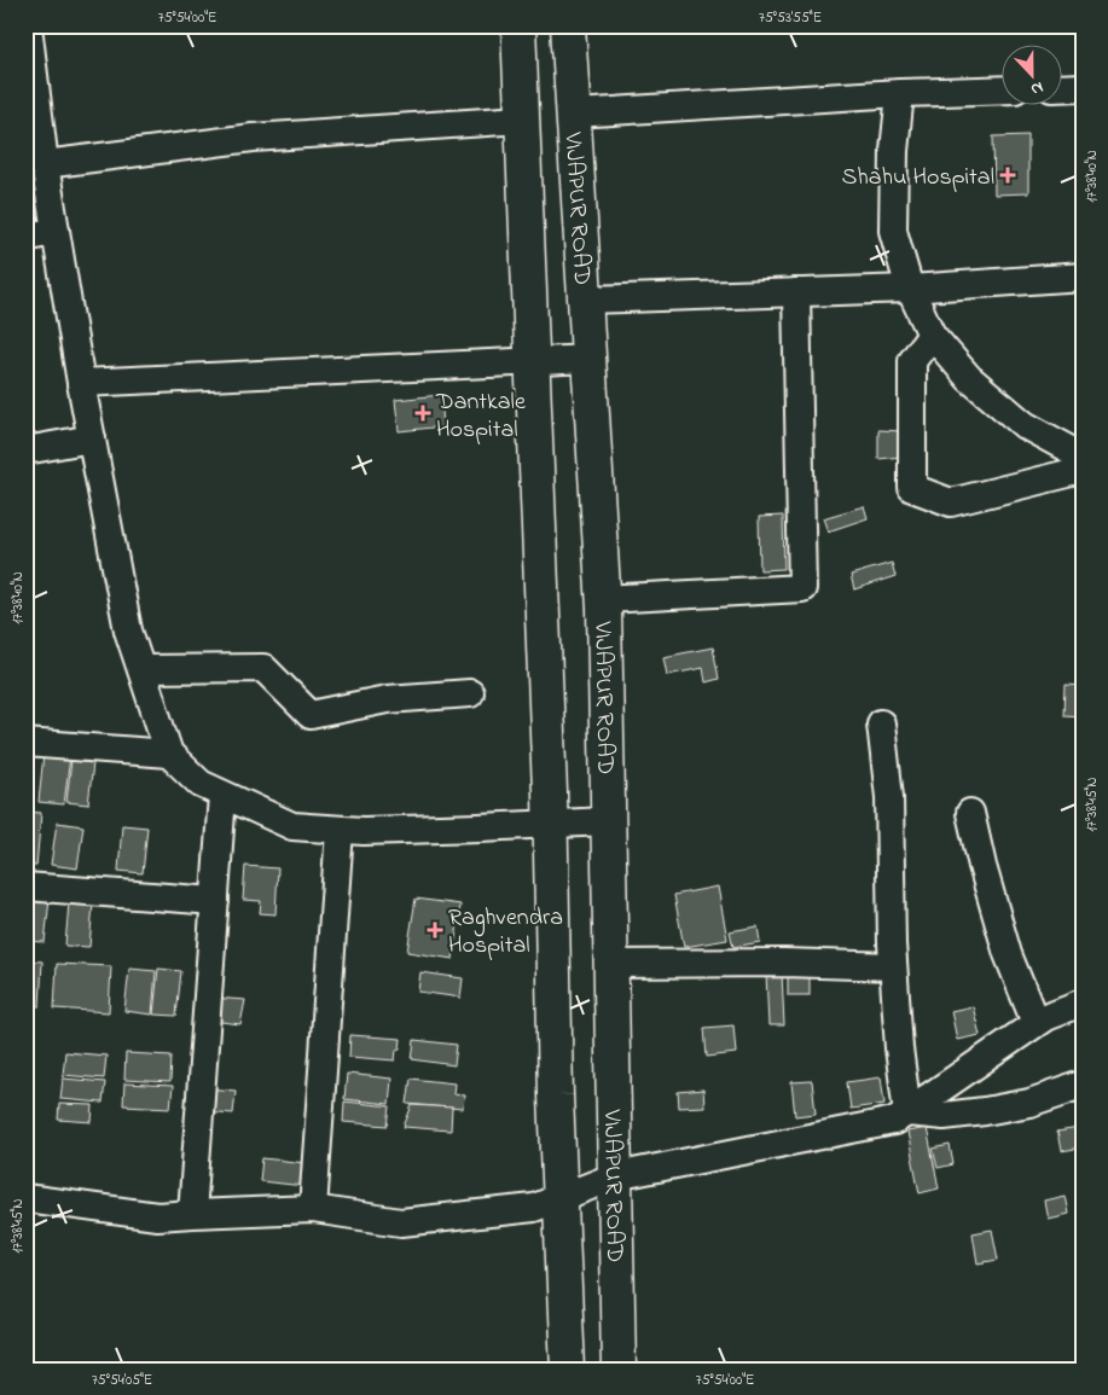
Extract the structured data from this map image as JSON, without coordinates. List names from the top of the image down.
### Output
{
  "streets": {
    "main road": ["VIJAPUR ROAD"]
  },
  "places": {
    "health": ["Shahu Hospital", "Dantkale Hospital", "Raghvendra Hospital"]
  },
  "north": "bottom",
  "coordinates": [
    "75°54'00\"E",
    "75°53'55\"E",
    "17°38'40\"N",
    "17°38'45\"N",
    "75°54'05\"E"
  ]
}
